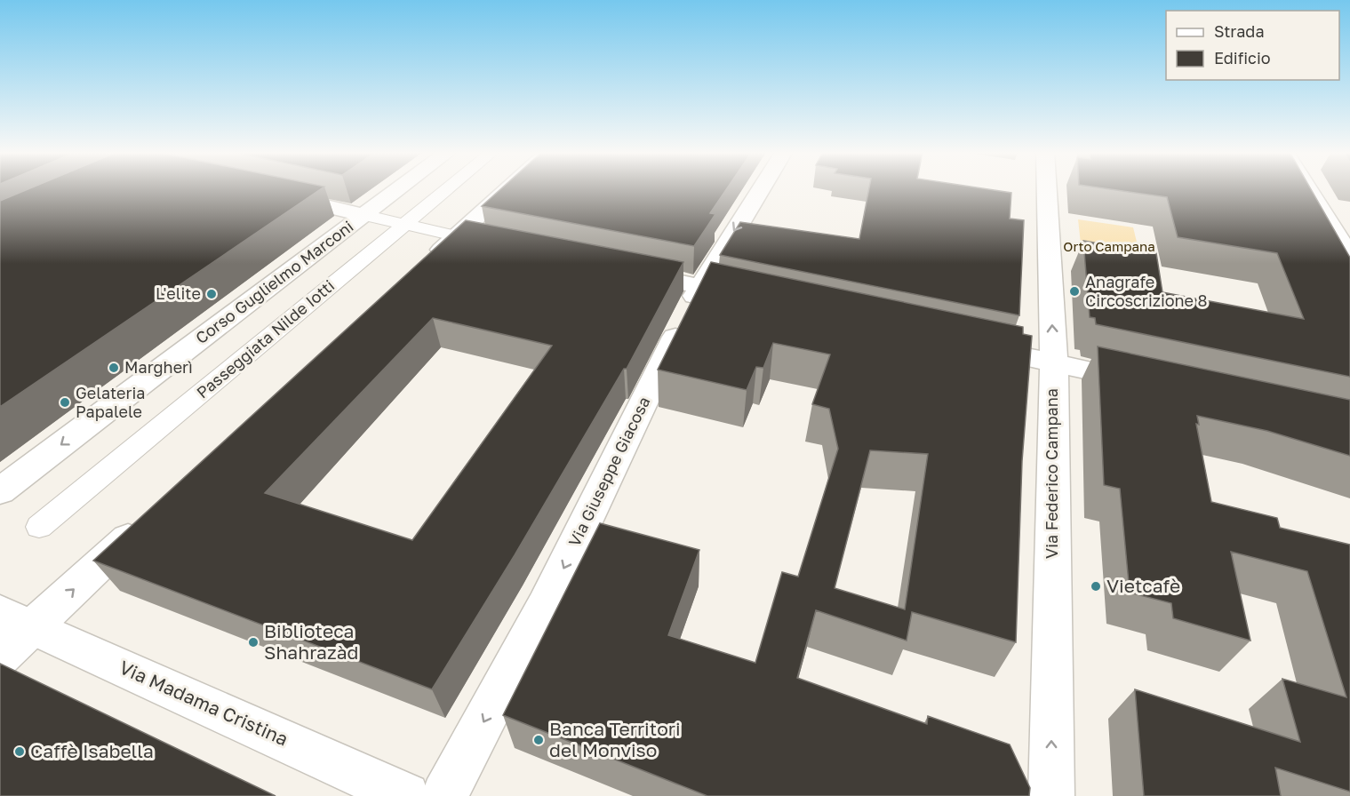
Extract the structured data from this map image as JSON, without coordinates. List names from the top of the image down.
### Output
{
  "streets": {
    "street": [
      "Corso Guglielmo Marconi",
      "Passeggiata Nilde Iotti",
      "Via Giuseppe Giacosa",
      "Via Federico Campana",
      "Via Madama Cristina"
    ]
  },
  "one_way": ["Corso Guglielmo Marconi", "Via Giuseppe Giacosa", "Via Federico Campana"],
  "parks": ["Orto Campana"],
  "places": [
    "Anagrafe Circoscrizione 8",
    "L'elite",
    "Margherì",
    "Gelateria Papalele",
    "Vietcafè",
    "Biblioteca Shahrazàd",
    "Banca Territori del Monviso",
    "Caffè Isabella"
  ],
  "legend": ["Strada", "Edificio"]
}
